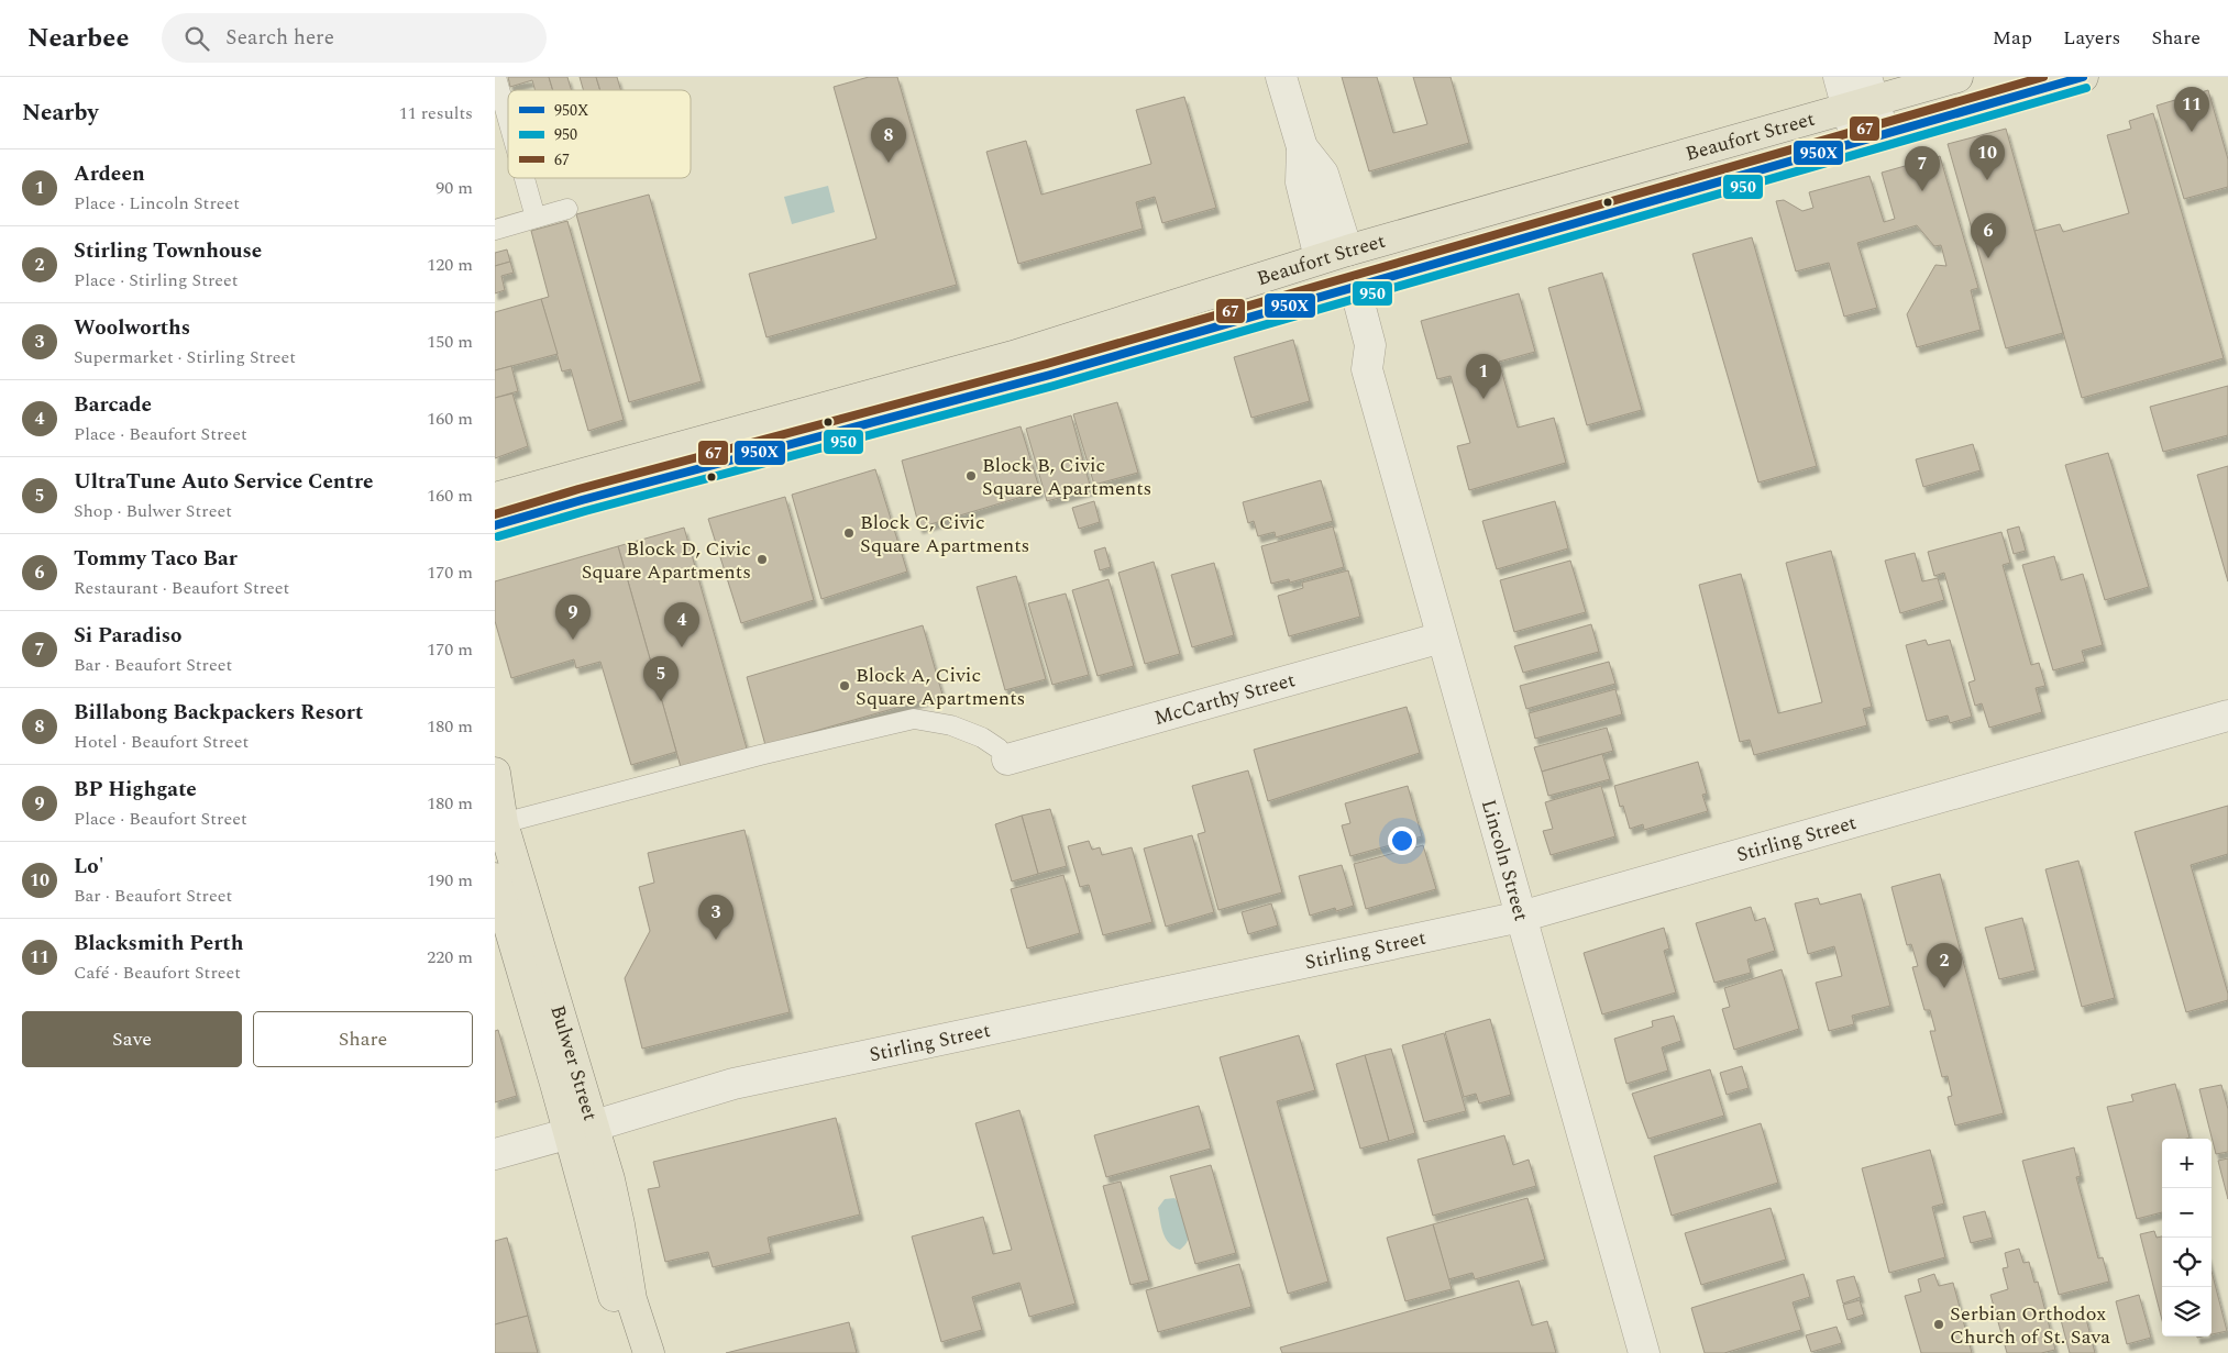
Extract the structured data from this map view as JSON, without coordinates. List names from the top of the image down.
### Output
{
  "streets": {
    "main road": ["Beaufort Street", "Bulwer Street"],
    "street": ["McCarthy Street", "Stirling Street", "Lincoln Street"]
  },
  "crossings": [
    ["Beaufort Street", "Lincoln Street"],
    ["McCarthy Street", "Lincoln Street"],
    ["Stirling Street", "Lincoln Street"],
    ["Stirling Street", "Bulwer Street"]
  ],
  "places": [
    "Block B, Civic Square Apartments",
    "Block C, Civic Square Apartments",
    "Block D, Civic Square Apartments",
    "Block A, Civic Square Apartments",
    "Serbian Orthodox Church of St. Sava"
  ],
  "lines": ["transit line 950X", "transit line 67", "transit line 950"],
  "legend": ["950X", "950", "67"],
  "page": {
    "header": "Nearbee",
    "search": "Search here",
    "nav": ["Map", "Layers", "Share"],
    "heading": ["Nearby", "11 results"],
    "pins": [
      "11",
      "8",
      "10",
      "7",
      "6",
      "1",
      "9",
      "4",
      "5",
      "3",
      "2"
    ],
    "list": [
      {
        "mark": "1",
        "name": "Ardeen",
        "note": "Place · Lincoln Street",
        "value": "90 m"
      },
      {
        "mark": "2",
        "name": "Stirling Townhouse",
        "note": "Place · Stirling Street",
        "value": "120 m"
      },
      {
        "mark": "3",
        "name": "Woolworths",
        "note": "Supermarket · Stirling Street",
        "value": "150 m"
      },
      {
        "mark": "4",
        "name": "Barcade",
        "note": "Place · Beaufort Street",
        "value": "160 m"
      },
      {
        "mark": "5",
        "name": "UltraTune Auto Service Centre",
        "note": "Shop · Bulwer Street",
        "value": "160 m"
      },
      {
        "mark": "6",
        "name": "Tommy Taco Bar",
        "note": "Restaurant · Beaufort Street",
        "value": "170 m"
      },
      {
        "mark": "7",
        "name": "Si Paradiso",
        "note": "Bar · Beaufort Street",
        "value": "170 m"
      },
      {
        "mark": "8",
        "name": "Billabong Backpackers Resort",
        "note": "Hotel · Beaufort Street",
        "value": "180 m"
      },
      {
        "mark": "9",
        "name": "BP Highgate",
        "note": "Place · Beaufort Street",
        "value": "180 m"
      },
      {
        "mark": "10",
        "name": "Lo'",
        "note": "Bar · Beaufort Street",
        "value": "190 m"
      },
      {
        "mark": "11",
        "name": "Blacksmith Perth",
        "note": "Café · Beaufort Street",
        "value": "220 m"
      }
    ],
    "buttons": ["Save", "Share"],
    "map_buttons": ["+", "−"]
  }
}
